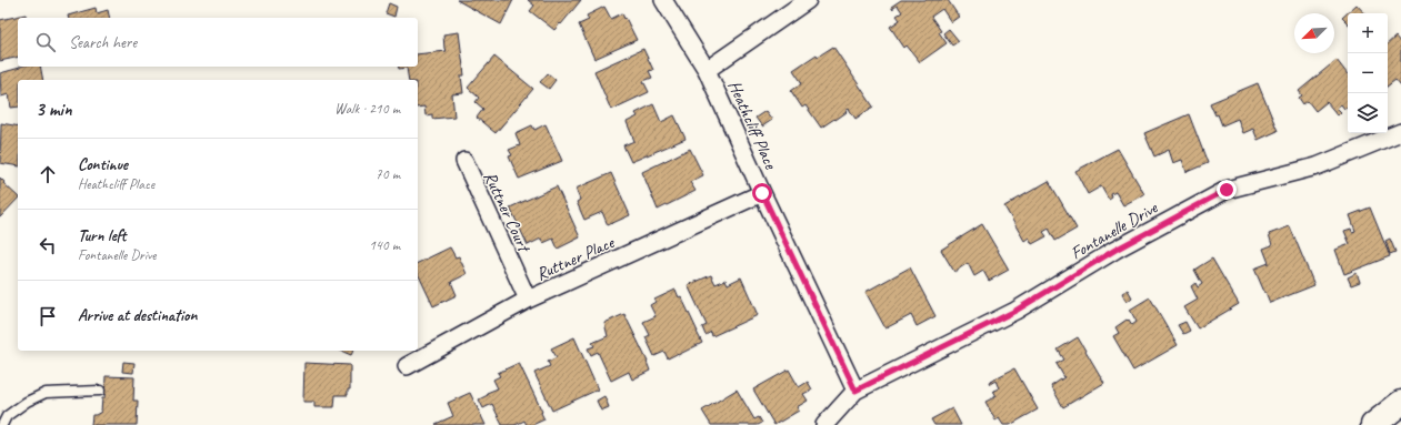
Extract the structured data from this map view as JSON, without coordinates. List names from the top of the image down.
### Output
{
  "streets": {
    "street": [
      "Heathcliff Place",
      "Ruttner Court",
      "Fontanelle Drive",
      "Ruttner Place"
    ]
  },
  "crossings": [
    ["Heathcliff Place", "Fontanelle Drive"],
    ["Heathcliff Place", "Ruttner Place"],
    ["Ruttner Court", "Ruttner Place"]
  ],
  "north": "bottom left",
  "page": {
    "map_buttons": ["+", "−"],
    "search": "Search here",
    "heading": ["3 min", "Walk · 210 m"],
    "list": [
      ["Continue", "Heathcliff Place", "70 m"],
      ["Turn left", "Fontanelle Drive", "140 m"],
      "Arrive at destination"
    ]
  }
}
